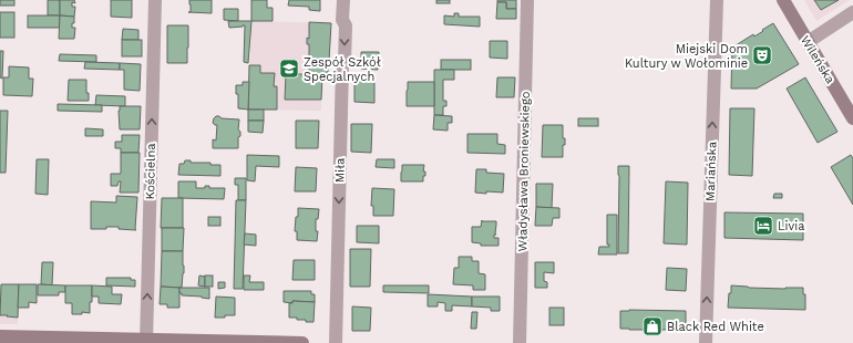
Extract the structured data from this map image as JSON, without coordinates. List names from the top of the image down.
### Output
{
  "streets": {
    "street": [
      "Wileńska",
      "Miła",
      "Kościelna",
      "Władysława Broniewskiego",
      "Mariańska"
    ]
  },
  "one_way": ["Miła", "Kościelna", "Mariańska"],
  "places": {
    "theatre": ["Miejski Dom Kultury w Wołominie"],
    "school or university": ["Zespół Szkół Specjalnych"],
    "hotel": ["Livia"],
    "shop": ["Black Red White"]
  }
}
